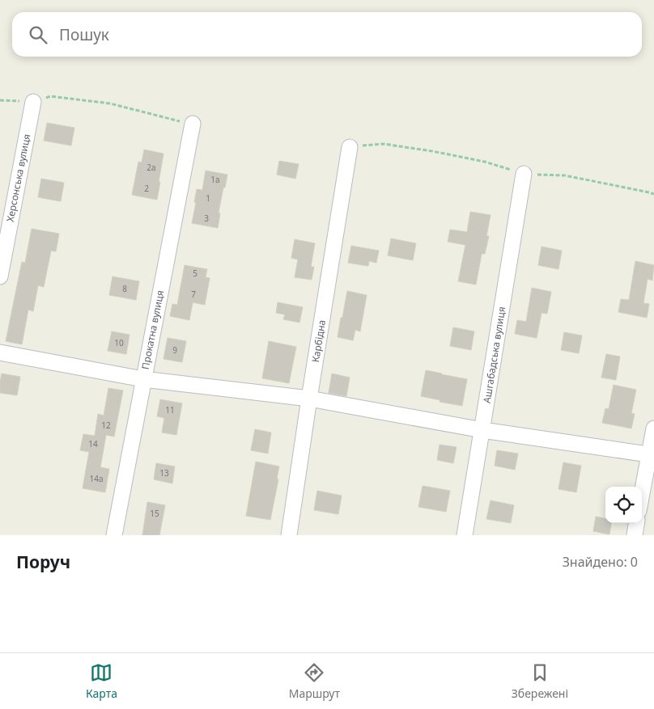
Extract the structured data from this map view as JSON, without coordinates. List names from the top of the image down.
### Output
{
  "streets": {
    "street": [
      "Херсонська вулиця",
      "Прокатна вулиця",
      "Карбідна",
      "Ашгабадська вулиця"
    ]
  },
  "house_numbers": [
    "2а",
    "1а",
    "2",
    "1",
    "3",
    "5",
    "8",
    "7",
    "10",
    "9",
    "11",
    "12",
    "14",
    "13",
    "14а",
    "15"
  ],
  "page": {
    "search": "Пошук",
    "heading": ["Поруч", "Знайдено: 0"],
    "nav": ["Карта", "Маршрут", "Збережені"]
  }
}
